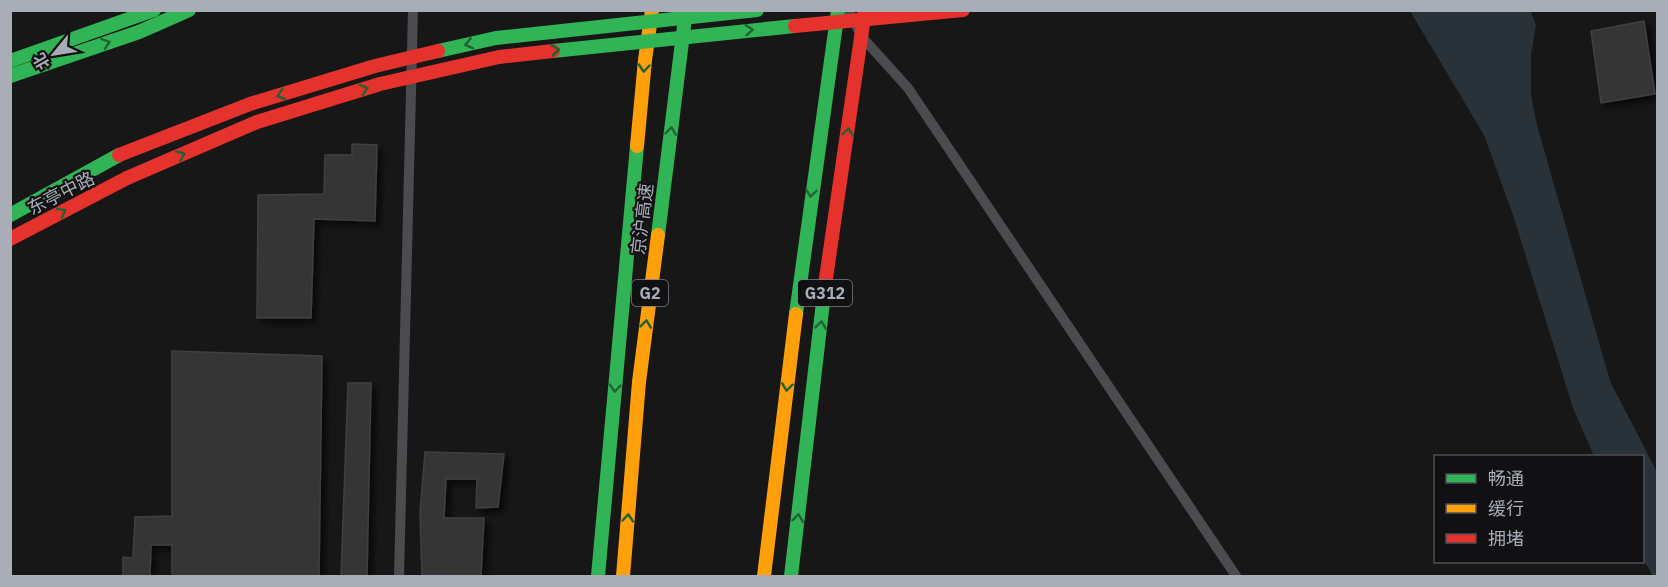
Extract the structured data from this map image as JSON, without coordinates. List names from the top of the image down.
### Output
{
  "streets": {
    "main road": [
      "东亭中路",
      "京沪高速",
      "G2",
      "G312"
    ]
  },
  "legend": ["畅通", "缓行", "拥堵"],
  "north": "bottom left"
}
